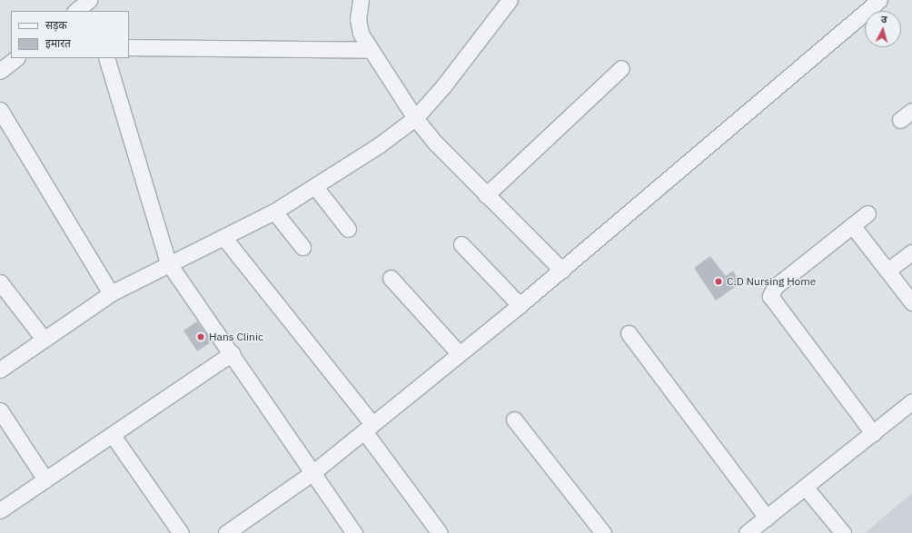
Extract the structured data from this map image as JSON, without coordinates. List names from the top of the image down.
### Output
{
  "places": ["C.D Nursing Home", "Hans Clinic"],
  "legend": ["सड़क", "इमारत"],
  "north": "top"
}
